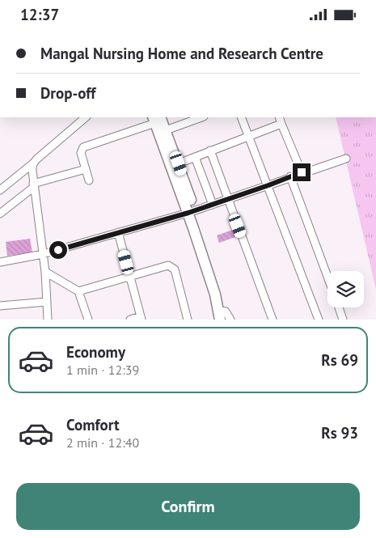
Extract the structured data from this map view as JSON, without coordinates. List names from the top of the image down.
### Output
{
  "page": {
    "status": "12:37",
    "banner": ["Mangal Nursing Home and Research Centre", "Drop-off"],
    "list": [
      {
        "name": "Economy",
        "note": "1 min · 12:39",
        "value": "Rs 69"
      },
      {
        "name": "Comfort",
        "note": "2 min · 12:40",
        "value": "Rs 93"
      }
    ],
    "buttons": "Confirm"
  }
}
